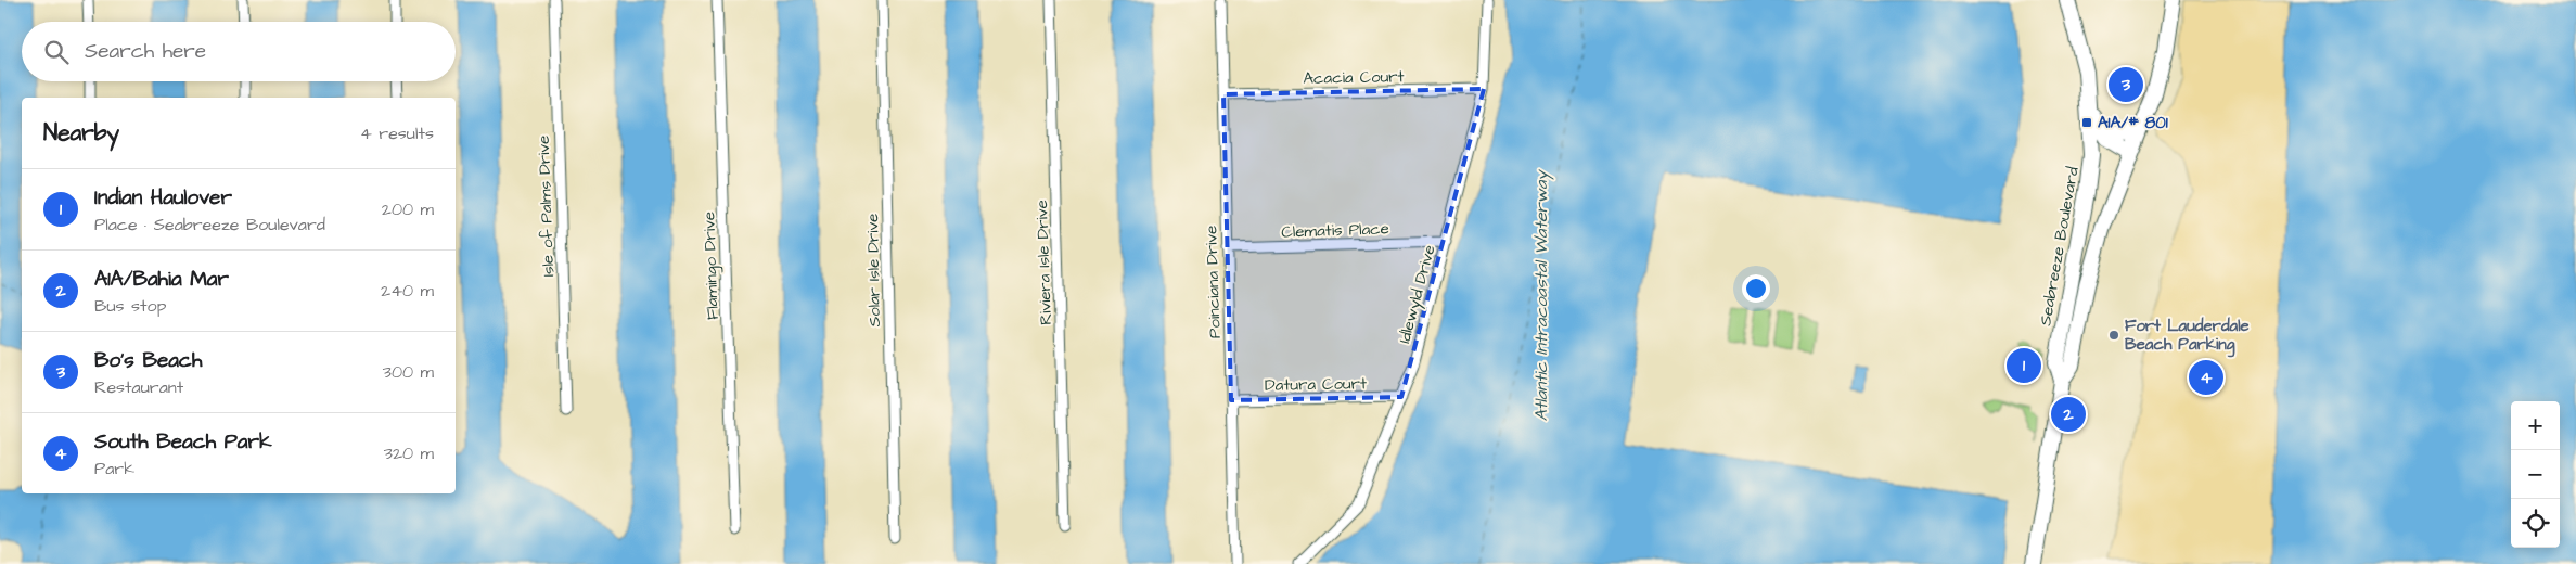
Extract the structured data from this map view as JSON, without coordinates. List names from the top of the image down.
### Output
{
  "streets": {
    "main road": ["Seabreeze Boulevard"],
    "street": [
      "Acacia Court",
      "Isle of Palms Drive",
      "Clematis Place",
      "Riviera Isle Drive",
      "Flamingo Drive",
      "Solar Isle Drive",
      "Poinciana Drive",
      "Idlewyld Drive",
      "Datura Court"
    ]
  },
  "crossings": [
    ["Acacia Court", "Poinciana Drive"],
    ["Acacia Court", "Idlewyld Drive"],
    ["Clematis Place", "Poinciana Drive"],
    ["Clematis Place", "Idlewyld Drive"],
    ["Poinciana Drive", "Datura Court"],
    ["Idlewyld Drive", "Datura Court"]
  ],
  "water": ["Atlantic Intracoastal Waterway"],
  "places": {
    "transit": ["A1A/# 801"],
    "other": ["Fort Lauderdale Beach Parking"]
  },
  "page": {
    "search": "Search here",
    "pins": [
      "3",
      "1",
      "4",
      "2"
    ],
    "heading": ["Nearby", "4 results"],
    "list": [
      {
        "mark": "1",
        "name": "Indian Haulover",
        "note": "Place · Seabreeze Boulevard",
        "value": "200 m"
      },
      {
        "mark": "2",
        "name": "A1A/Bahia Mar",
        "note": "Bus stop",
        "value": "240 m"
      },
      {
        "mark": "3",
        "name": "Bo's Beach",
        "note": "Restaurant",
        "value": "300 m"
      },
      {
        "mark": "4",
        "name": "South Beach Park",
        "note": "Park",
        "value": "320 m"
      }
    ],
    "map_buttons": ["+", "−"]
  }
}
